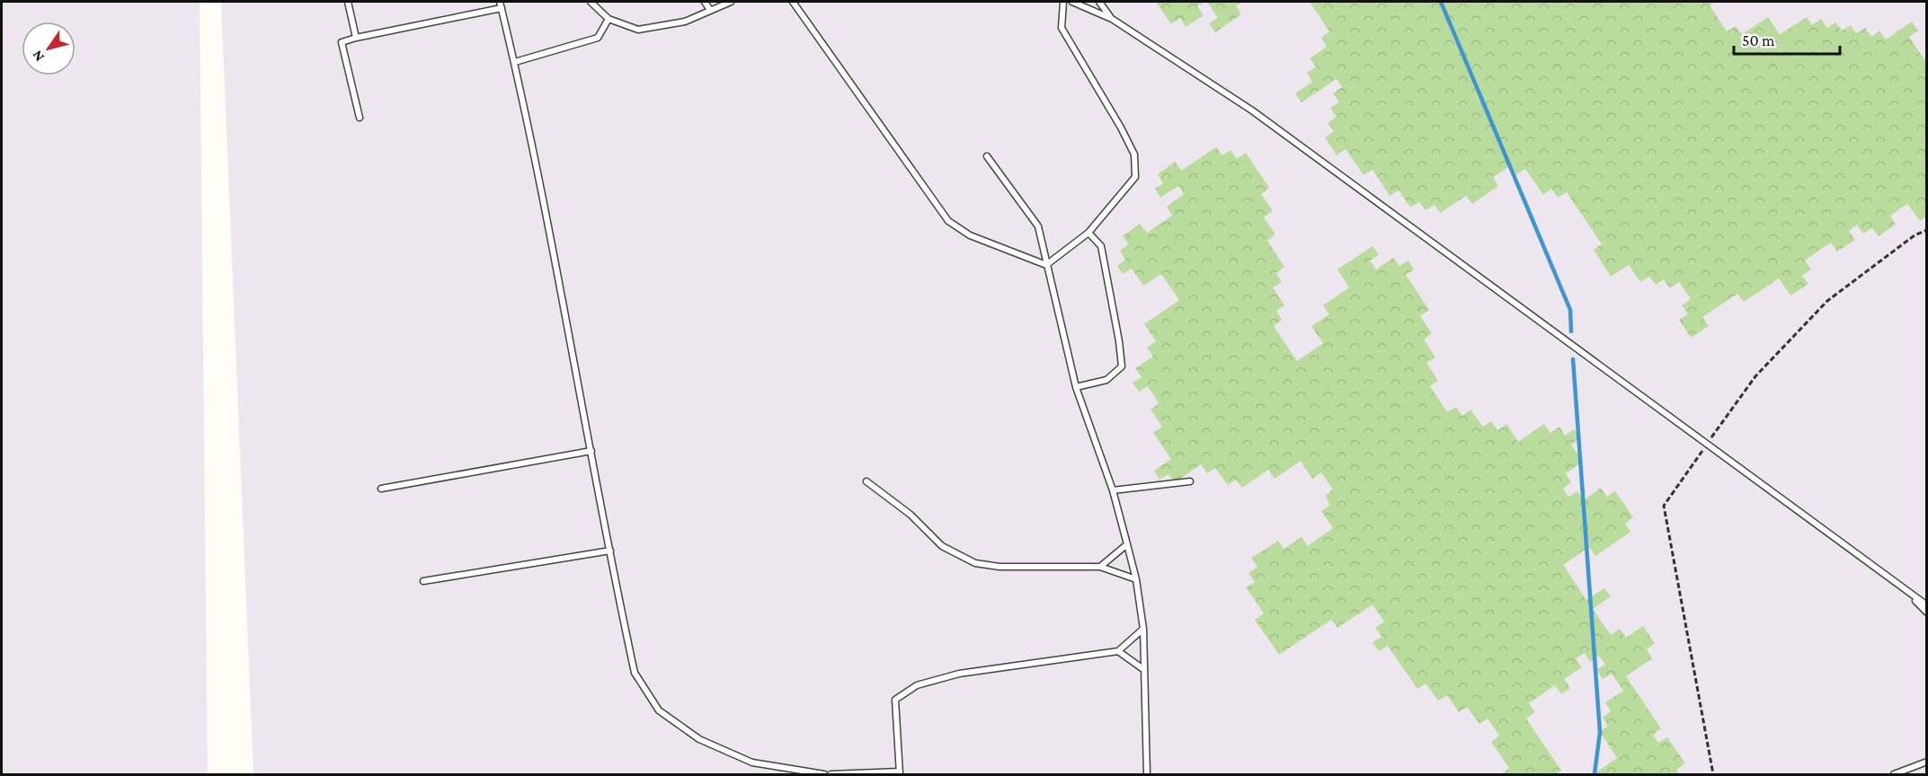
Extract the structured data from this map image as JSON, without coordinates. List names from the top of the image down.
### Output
{
  "scale_bar": "50 m",
  "north": "bottom left"
}
